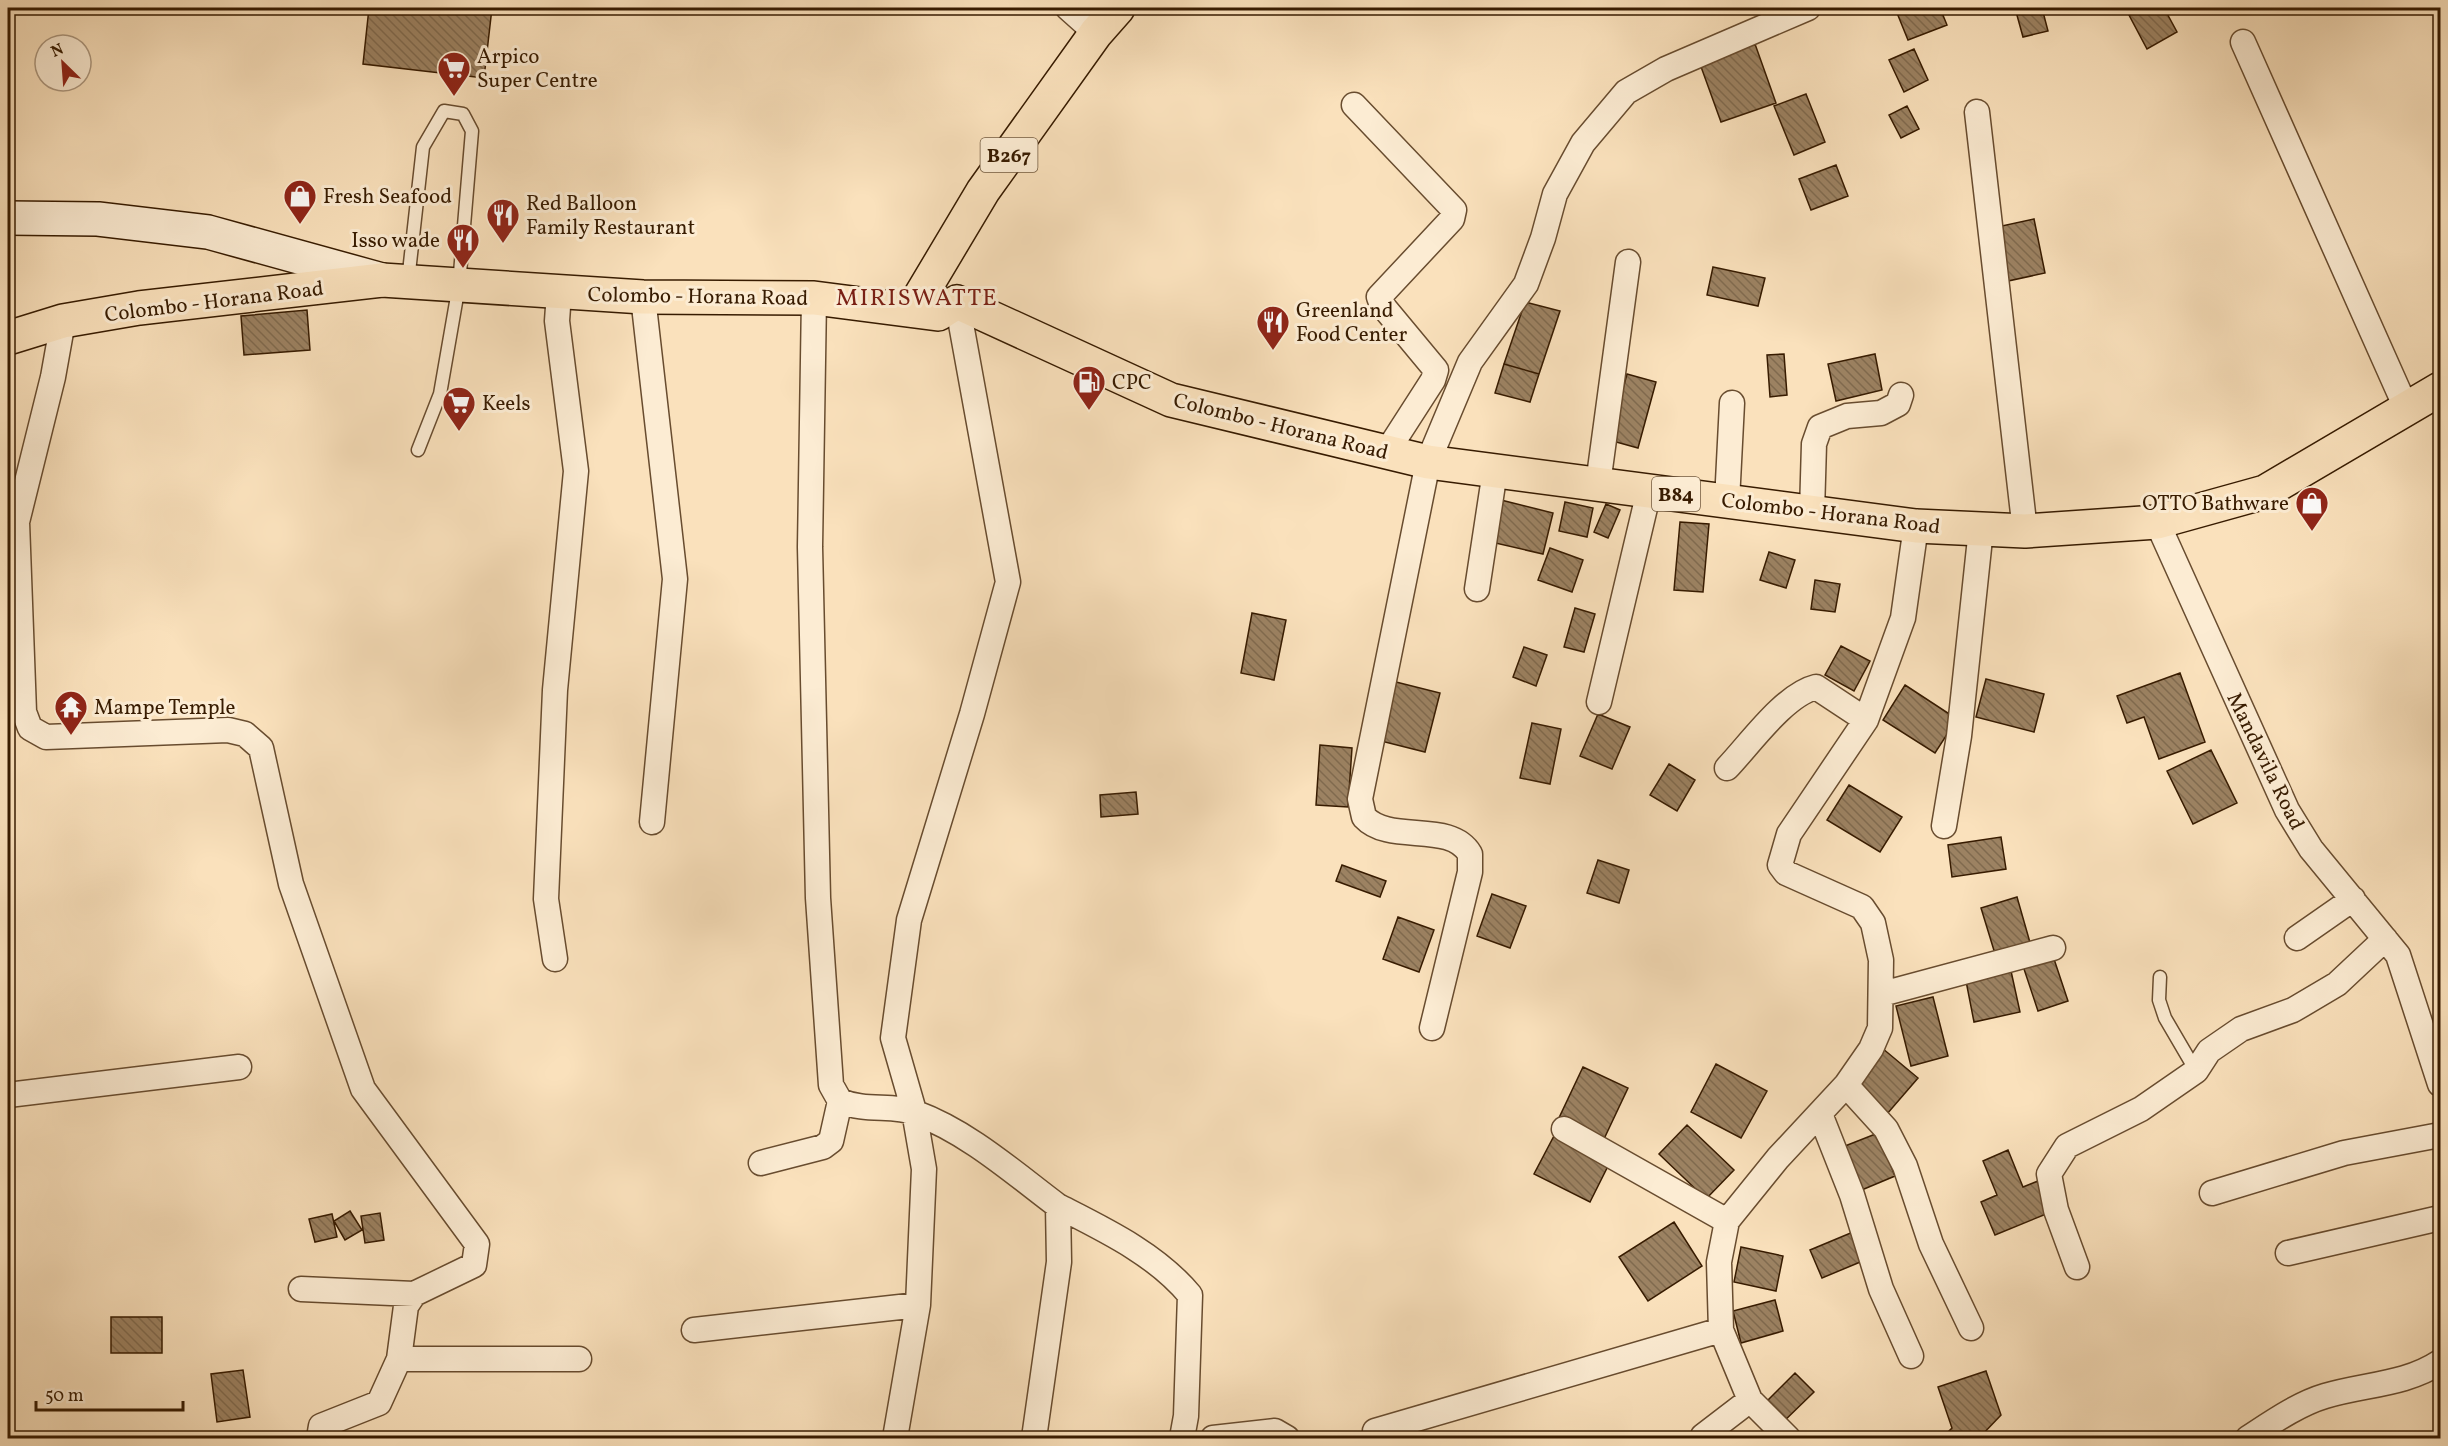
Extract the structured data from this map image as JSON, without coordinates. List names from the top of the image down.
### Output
{
  "streets": {
    "main road": ["B267", "Colombo - Horana Road", "B84"],
    "street": ["Mandavila Road"]
  },
  "crossings": [
    ["B267", "Colombo - Horana Road"],
    ["Colombo - Horana Road", "Mandavila Road"]
  ],
  "districts": ["MIRISWATTE"],
  "places": {
    "supermarket": ["Arpico Super Centre", "Keels"],
    "shop": ["Fresh Seafood", "OTTO Bathware"],
    "restaurant": ["Red Balloon Family Restaurant", "Isso wade", "Greenland Food Center"],
    "fuel station": ["CPC"],
    "temple": ["Mampe Temple"]
  },
  "scale_bar": "50 m",
  "north": "top left"
}
